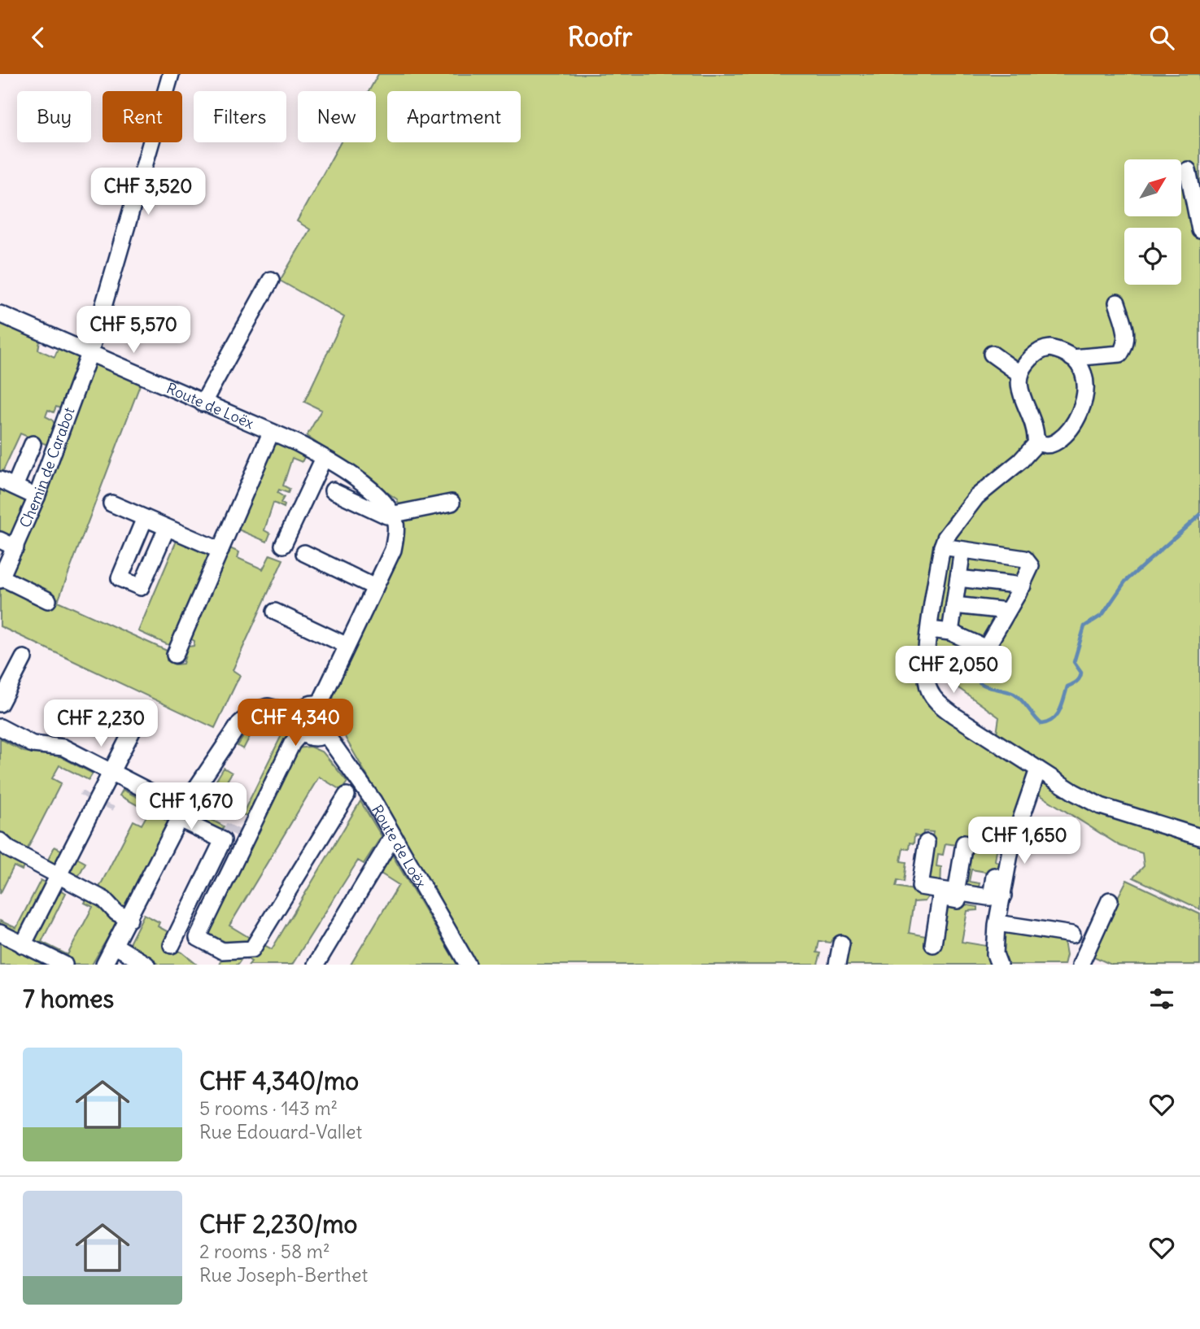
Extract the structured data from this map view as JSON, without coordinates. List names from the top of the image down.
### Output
{
  "streets": {
    "street": ["Route de Loëx", "Chemin de Carabot"]
  },
  "crossings": [
    ["Route de Loëx", "Chemin de Carabot"]
  ],
  "north": "top right",
  "page": {
    "header": "Roofr",
    "chip": [
      "Buy",
      "Rent",
      "Filters",
      "New",
      "Apartment"
    ],
    "price": [
      "CHF 3,520",
      "CHF 5,570",
      "CHF 2,050",
      "CHF 4,340",
      "CHF 2,230",
      "CHF 1,670",
      "CHF 1,650"
    ],
    "heading": "7 homes",
    "list": [
      {
        "name": "CHF 4,340/mo",
        "note": "5 rooms · 143 m² · Rue Edouard-Vallet"
      },
      {
        "name": "CHF 2,230/mo",
        "note": "2 rooms · 58 m² · Rue Joseph-Berthet"
      }
    ]
  }
}
